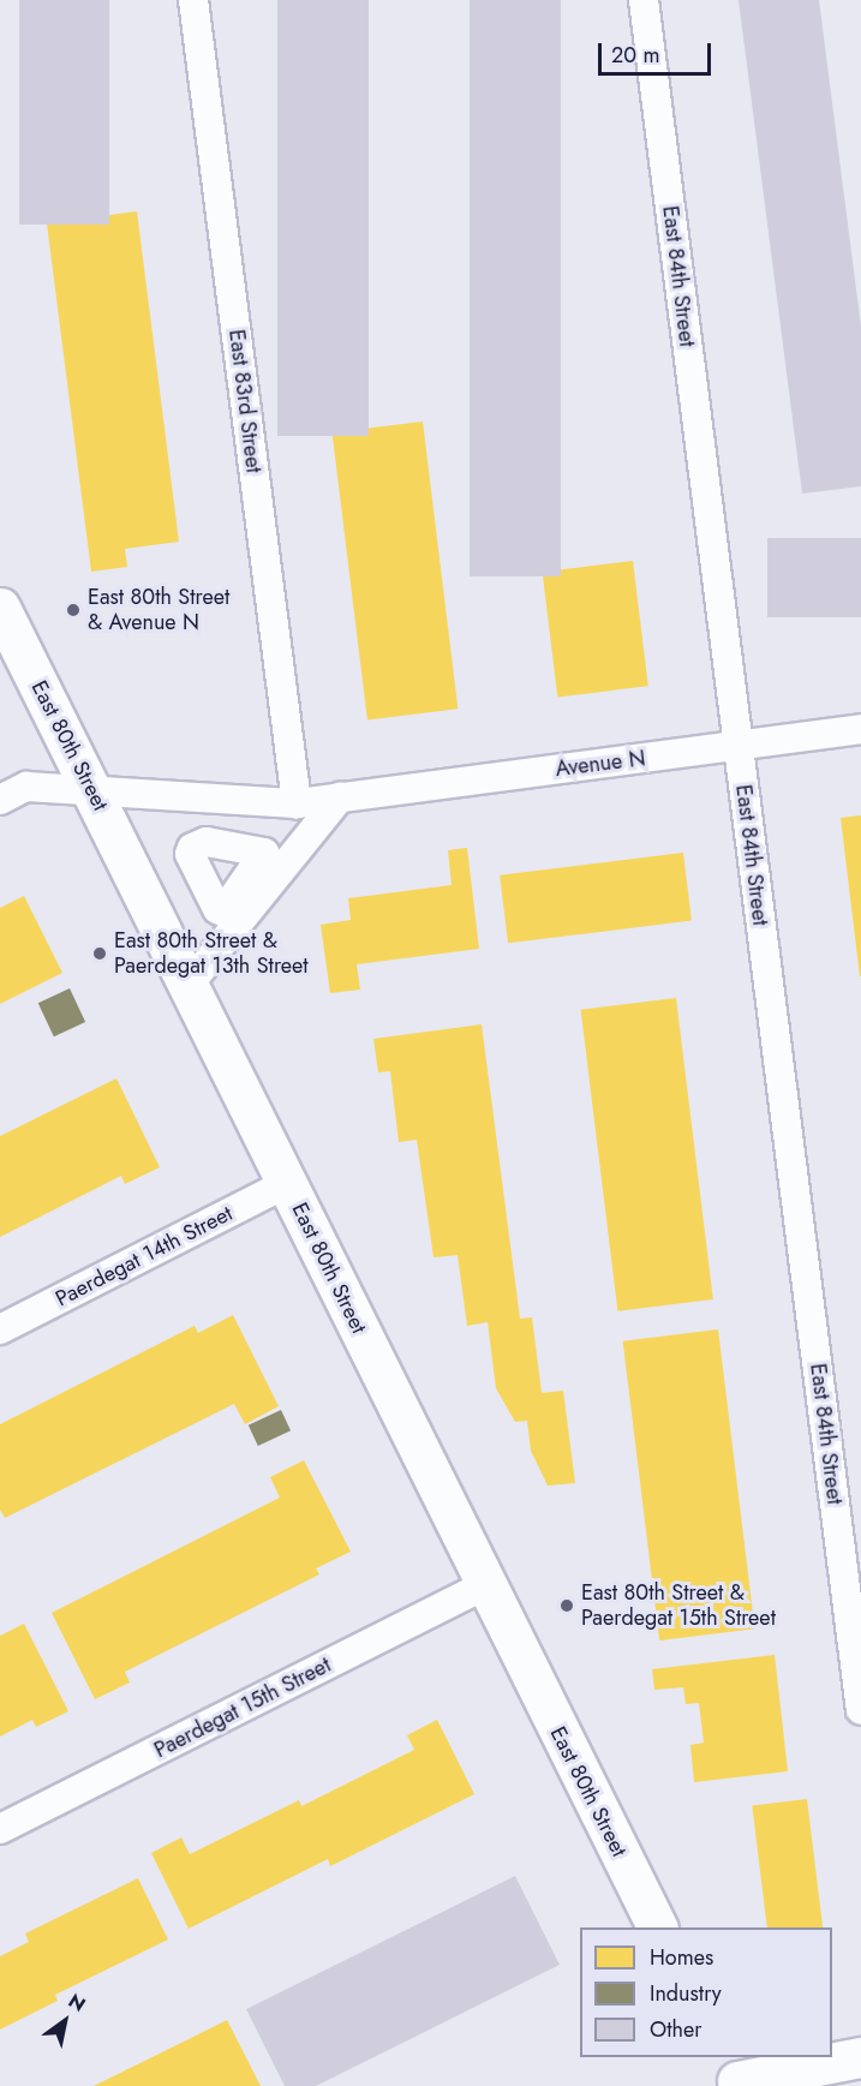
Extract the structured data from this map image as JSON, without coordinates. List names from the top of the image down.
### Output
{
  "streets": {
    "street": [
      "East 84th Street",
      "East 83rd Street",
      "East 80th Street",
      "Avenue N",
      "Paerdegat 14th Street",
      "Paerdegat 15th Street"
    ]
  },
  "crossings": [
    ["East 84th Street", "Avenue N"],
    ["East 83rd Street", "Avenue N"],
    ["East 80th Street", "Avenue N"],
    ["East 80th Street", "Paerdegat 14th Street"],
    ["East 80th Street", "Paerdegat 15th Street"]
  ],
  "places": ["East 80th Street & Avenue N", "East 80th Street & Paerdegat 13th Street", "East 80th Street & Paerdegat 15th Street"],
  "legend": ["Homes", "Industry", "Other"],
  "scale_bar": "20 m",
  "north": "top right"
}
